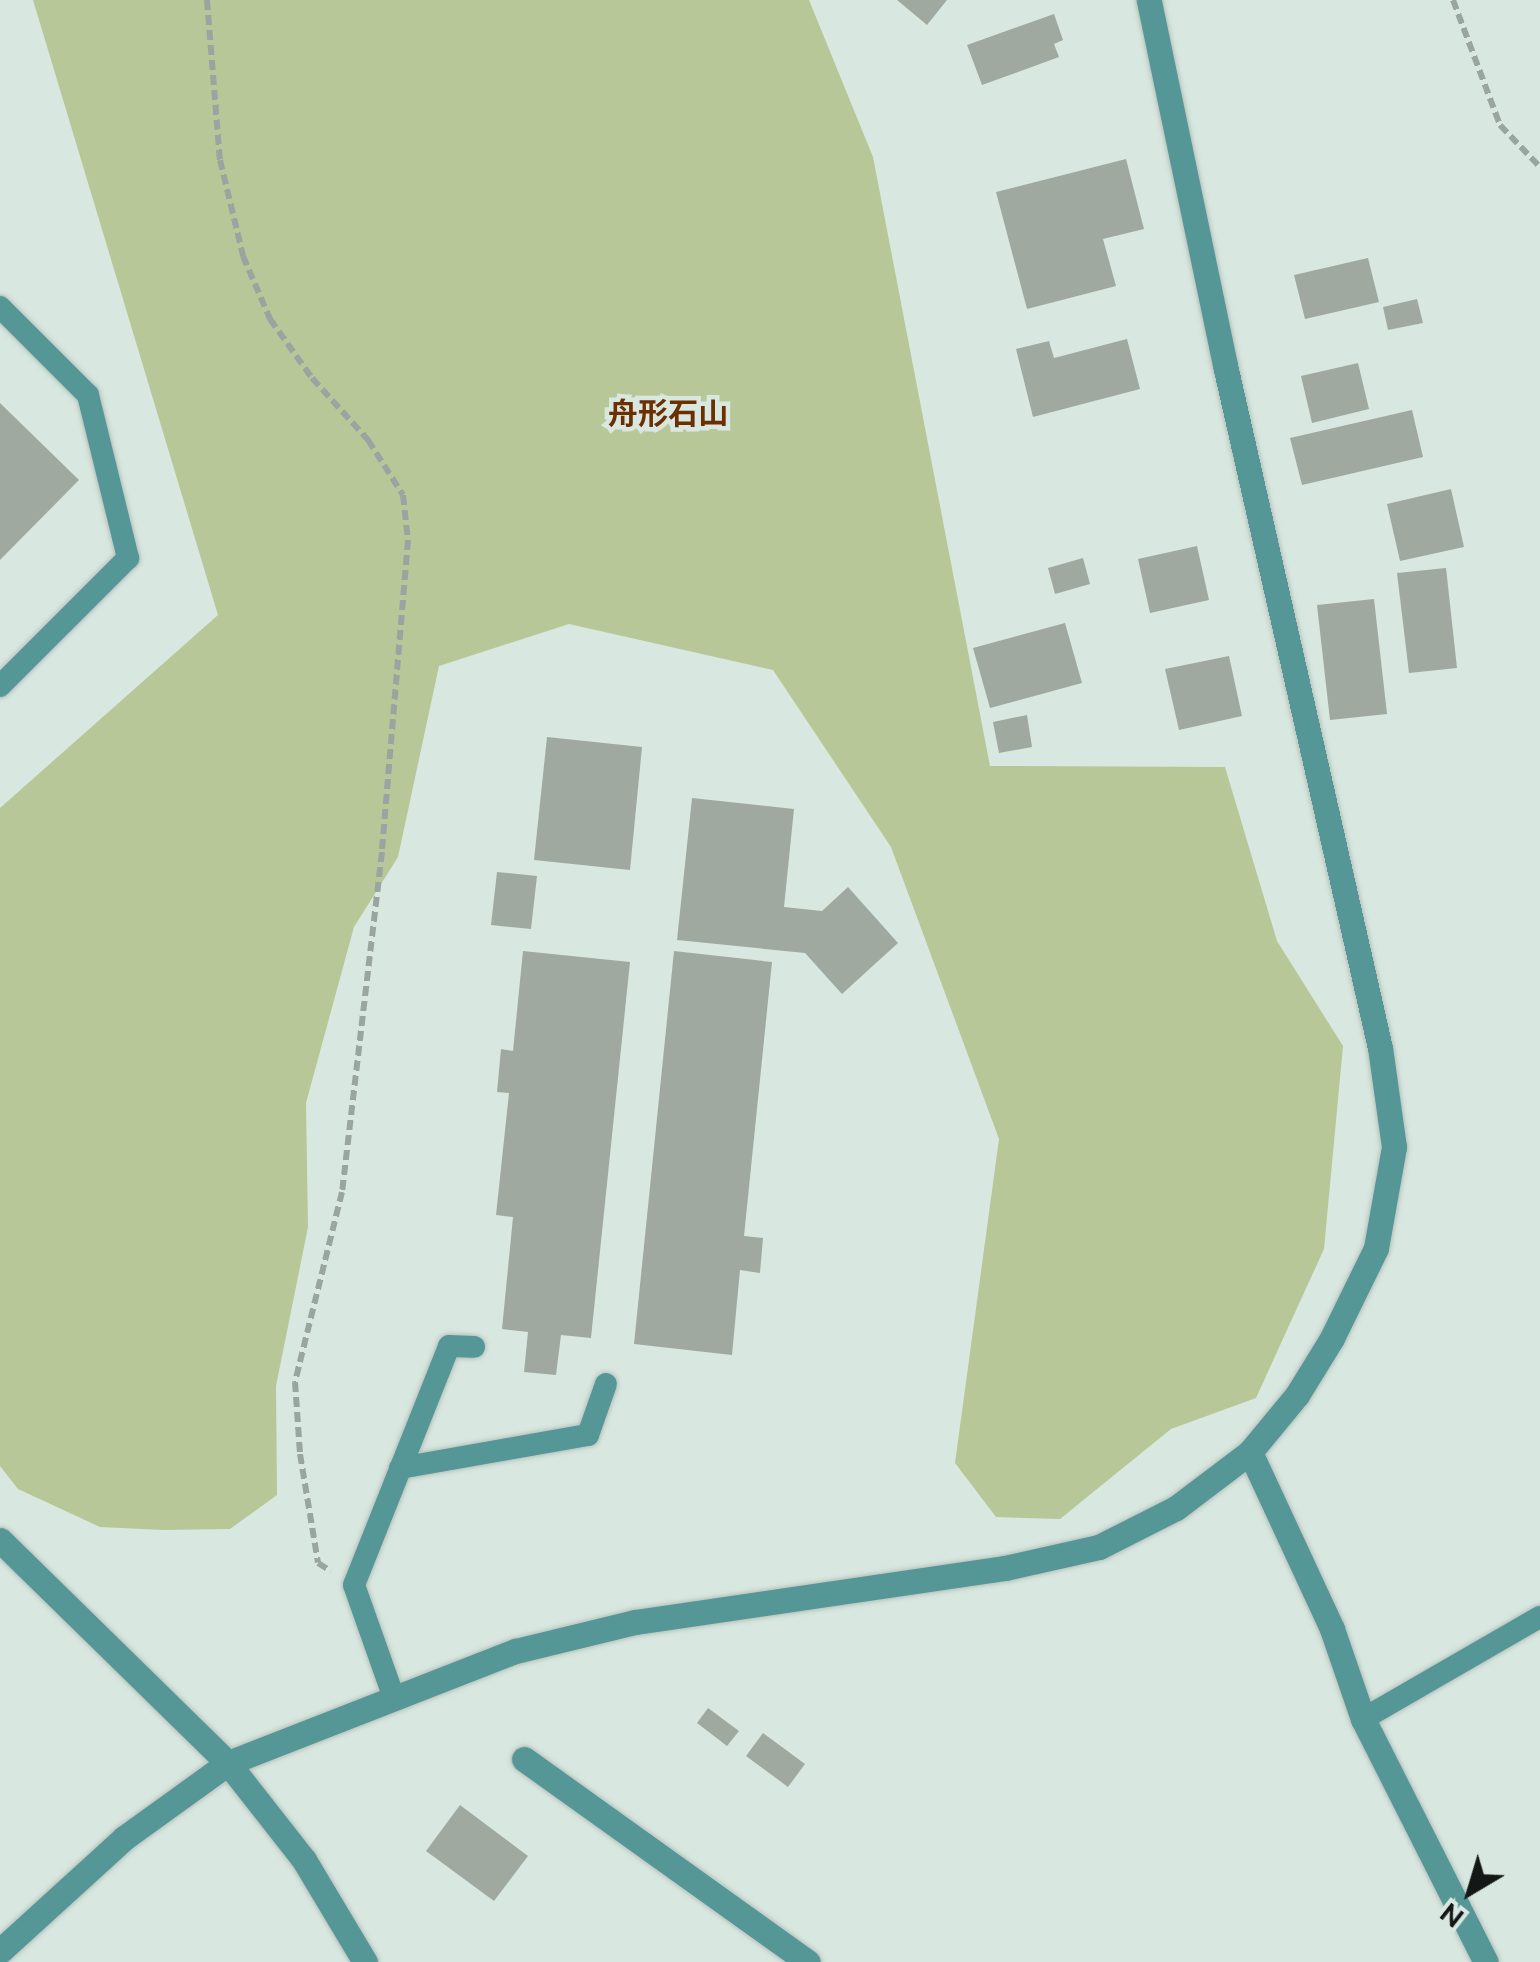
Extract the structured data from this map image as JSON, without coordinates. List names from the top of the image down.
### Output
{
  "districts": ["舟形石山"],
  "north": "bottom left"
}
